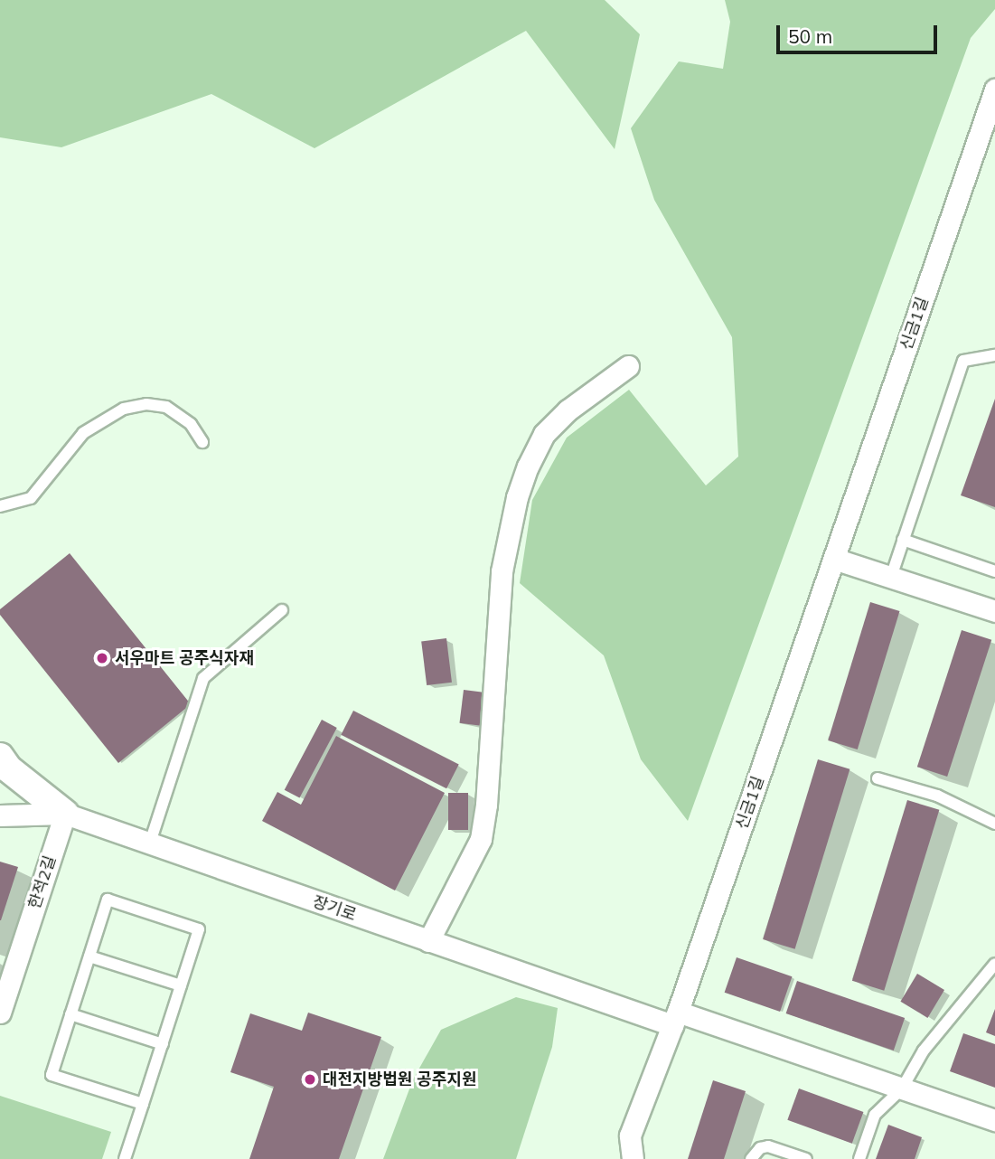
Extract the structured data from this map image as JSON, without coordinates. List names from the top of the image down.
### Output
{
  "streets": {
    "street": ["신금1길", "한적2길", "장기로"]
  },
  "crossings": [
    ["신금1길", "장기로"],
    ["한적2길", "장기로"]
  ],
  "places": ["서우마트 공주식자재", "대전지방법원 공주지원"],
  "scale_bar": "50 m"
}
